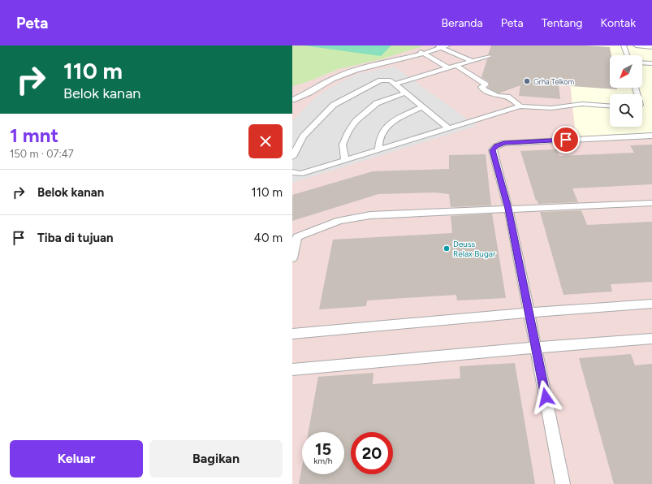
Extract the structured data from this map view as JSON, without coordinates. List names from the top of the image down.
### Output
{
  "places": ["Grha Telkom", "Deuss Relax Bugar"],
  "north": "bottom left",
  "page": {
    "header": "Peta",
    "nav": [
      "Beranda",
      "Peta",
      "Tentang",
      "Kontak"
    ],
    "turn": ["110 m", "Belok kanan"],
    "heading": ["1 mnt", "150 m · 07:47"],
    "list": [
      {
        "name": "Belok kanan",
        "value": "110 m"
      },
      {
        "name": "Tiba di tujuan",
        "value": "40 m"
      }
    ],
    "speed": "15 km/h",
    "limit": "20",
    "buttons": ["Keluar", "Bagikan"]
  }
}
